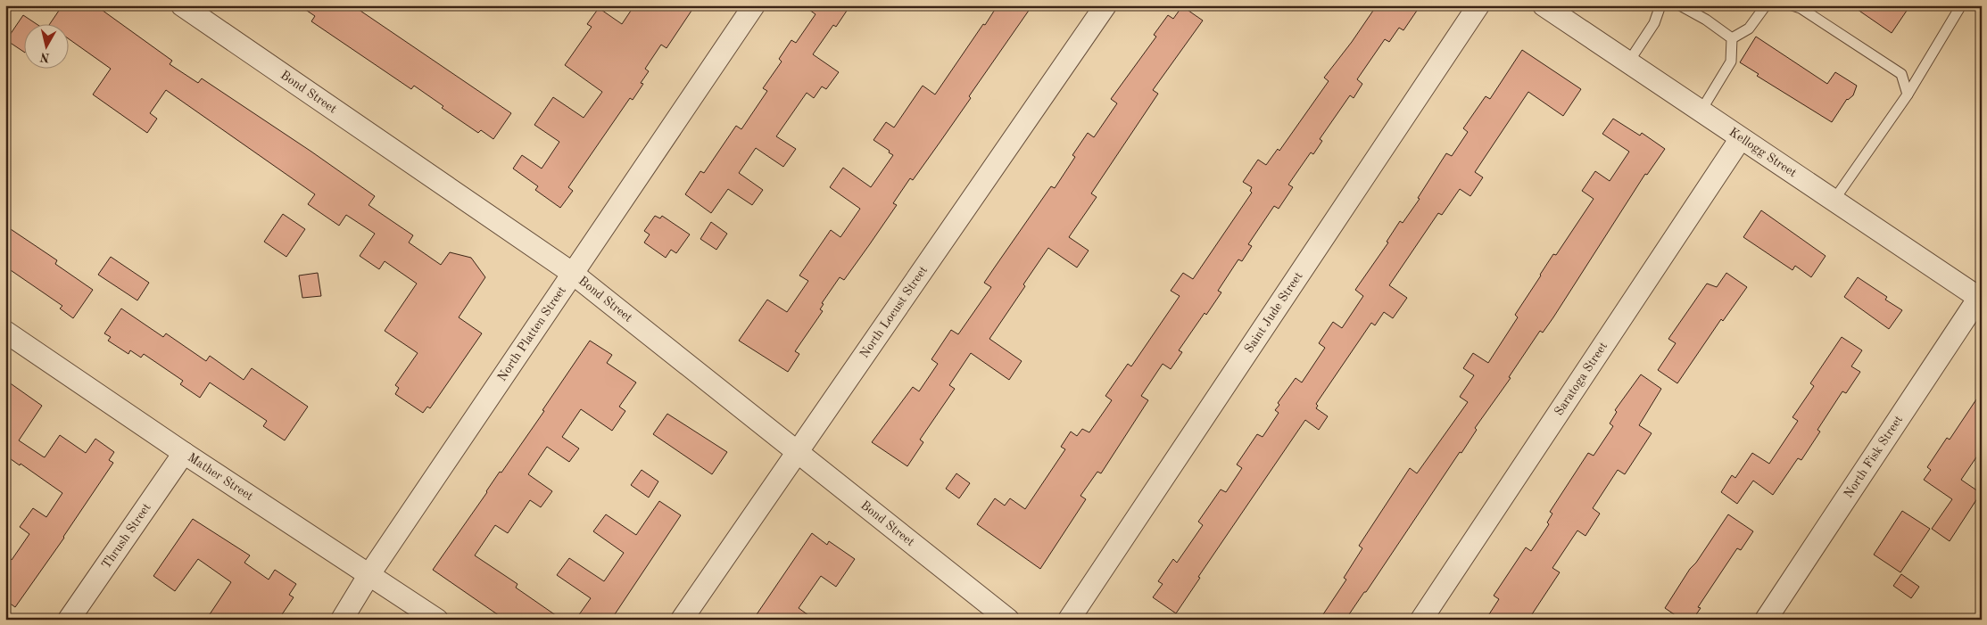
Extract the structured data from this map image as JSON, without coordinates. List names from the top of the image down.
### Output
{
  "streets": {
    "street": [
      "Bond Street",
      "Kellogg Street",
      "North Locust Street",
      "Saint Jude Street",
      "North Platten Street",
      "Saratoga Street",
      "North Fisk Street",
      "Mather Street",
      "Thrush Street"
    ]
  },
  "crossings": [
    ["Bond Street", "North Locust Street"],
    ["Bond Street", "North Platten Street"],
    ["Kellogg Street", "Saratoga Street"],
    ["Kellogg Street", "North Fisk Street"],
    ["North Platten Street", "Mather Street"],
    ["Mather Street", "Thrush Street"]
  ],
  "north": "bottom"
}
